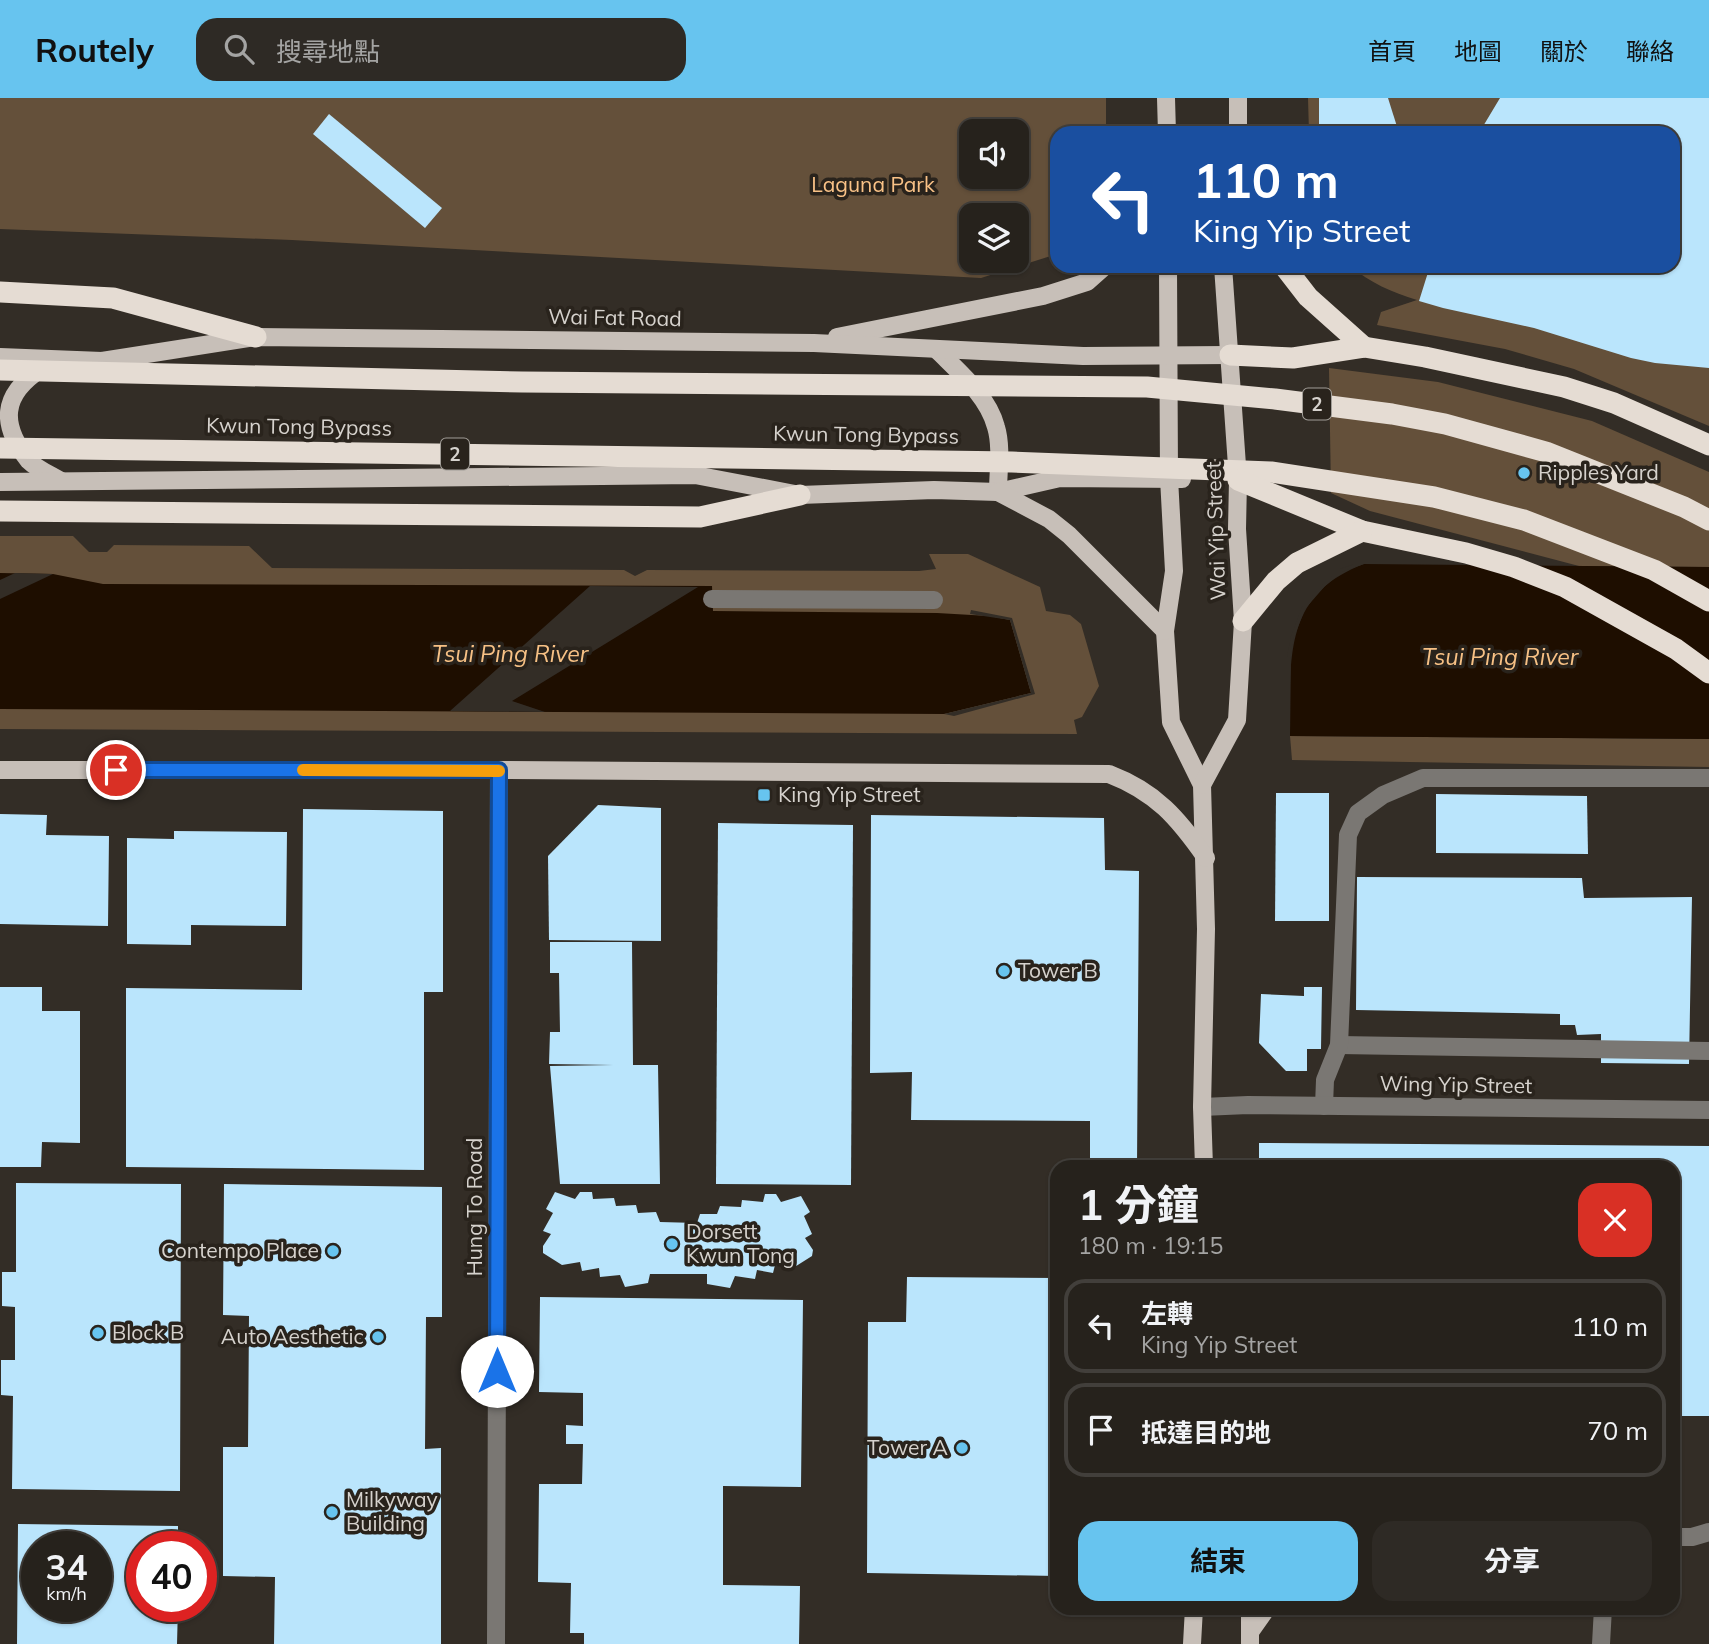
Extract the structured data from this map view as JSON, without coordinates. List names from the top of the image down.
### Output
{
  "streets": {
    "highway": ["2", "Kwun Tong Bypass"],
    "main road": ["Wai Fat Road", "Wai Yip Street"],
    "street": ["Wing Yip Street", "Hung To Road"]
  },
  "crossings": [
    ["Wai Fat Road", "Wai Yip Street"],
    ["Wai Yip Street", "Wing Yip Street"]
  ],
  "water": ["Tsui Ping River"],
  "parks": ["Laguna Park"],
  "places": {
    "other": [
      "Ripples Yard",
      "Tower B",
      "Dorsett Kwun Tong",
      "Contempo Place",
      "Block B",
      "Auto Aesthetic",
      "Tower A",
      "Milkyway Building"
    ],
    "transit": ["King Yip Street"]
  },
  "page": {
    "header": "Routely",
    "search": "搜尋地點",
    "nav": [
      "首頁",
      "地圖",
      "關於",
      "聯絡"
    ],
    "turn": ["110 m", "King Yip Street"],
    "heading": ["1 分鐘", "180 m · 19:15"],
    "list": [
      {
        "name": "左轉",
        "note": "King Yip Street",
        "value": "110 m"
      },
      {
        "name": "抵達目的地",
        "value": "70 m"
      }
    ],
    "buttons": ["結束", "分享"],
    "speed": "34 km/h",
    "limit": "40"
  }
}
